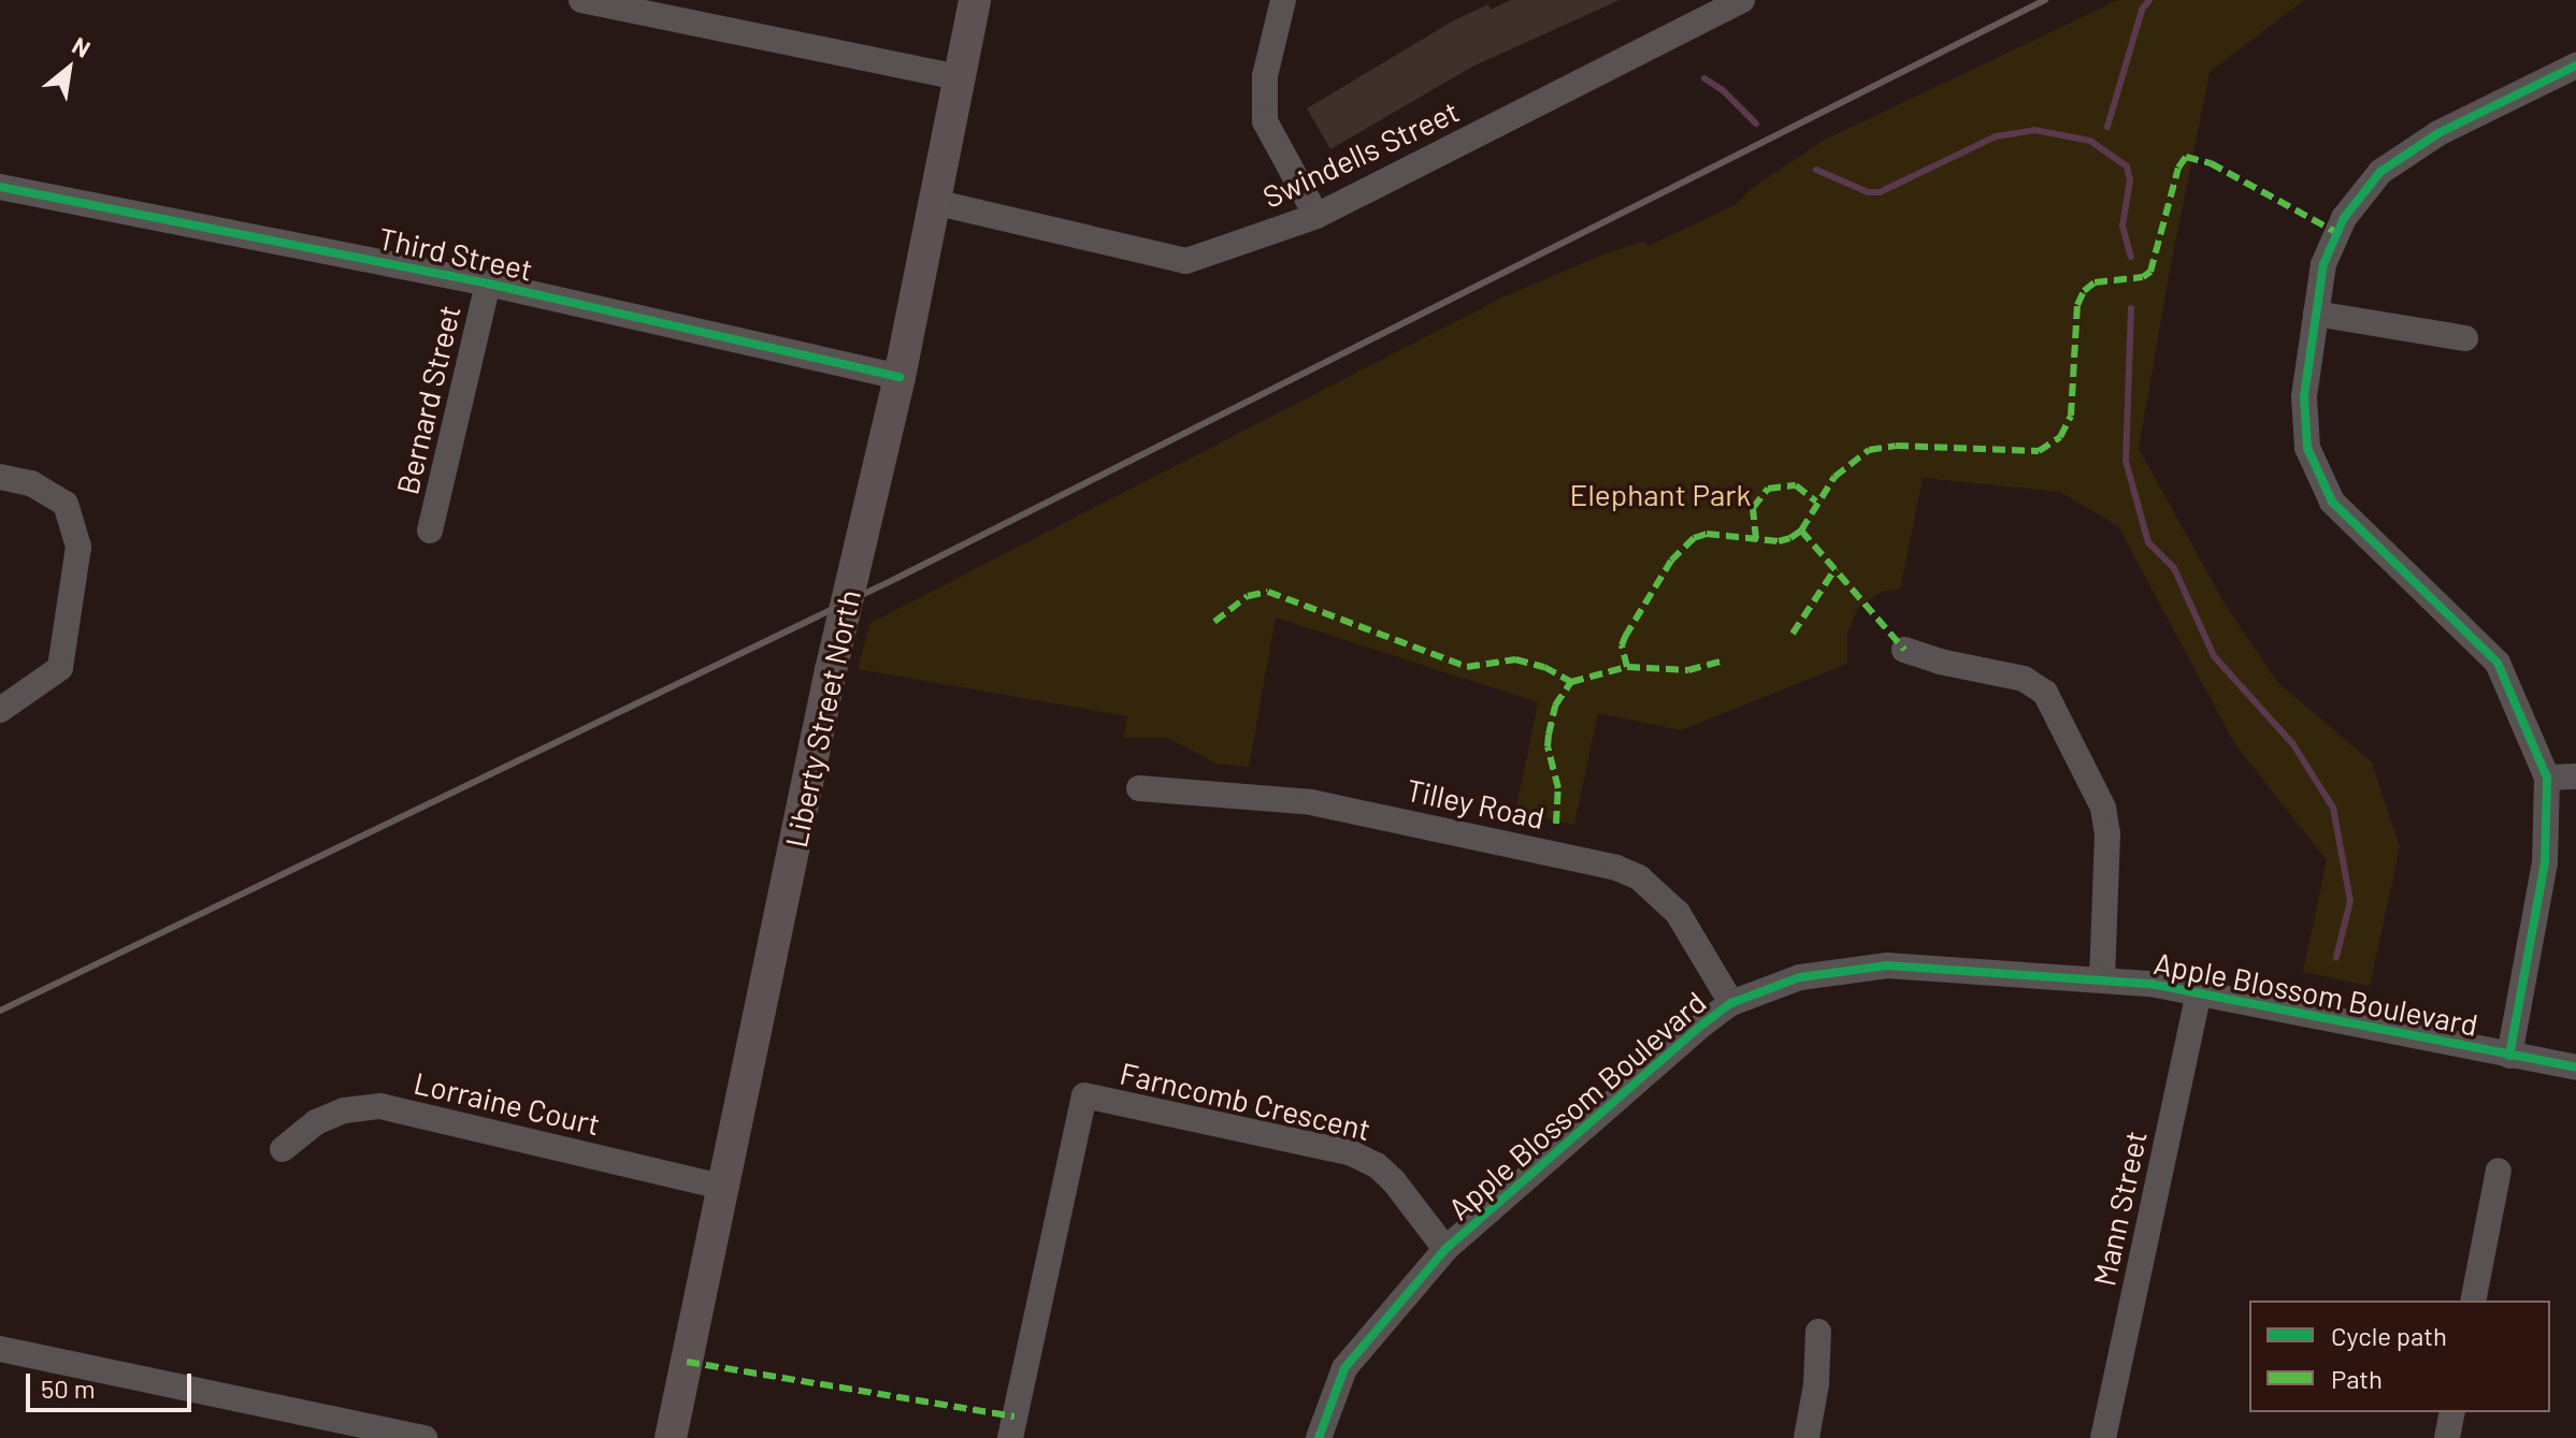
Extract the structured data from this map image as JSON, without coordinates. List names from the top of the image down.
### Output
{
  "streets": {
    "main road": ["Liberty Street North"],
    "street": [
      "Swindells Street",
      "Third Street",
      "Bernard Street",
      "Tilley Road",
      "Apple Blossom Boulevard",
      "Farncomb Crescent",
      "Lorraine Court",
      "Mann Street"
    ]
  },
  "crossings": [
    ["Swindells Street", "Liberty Street North"],
    ["Third Street", "Bernard Street"],
    ["Third Street", "Liberty Street North"],
    ["Liberty Street North", "Lorraine Court"],
    ["Tilley Road", "Apple Blossom Boulevard"],
    ["Apple Blossom Boulevard", "Farncomb Crescent"],
    ["Apple Blossom Boulevard", "Mann Street"]
  ],
  "parks": ["Elephant Park"],
  "legend": ["Cycle path", "Path"],
  "scale_bar": "50 m",
  "north": "top right"
}
